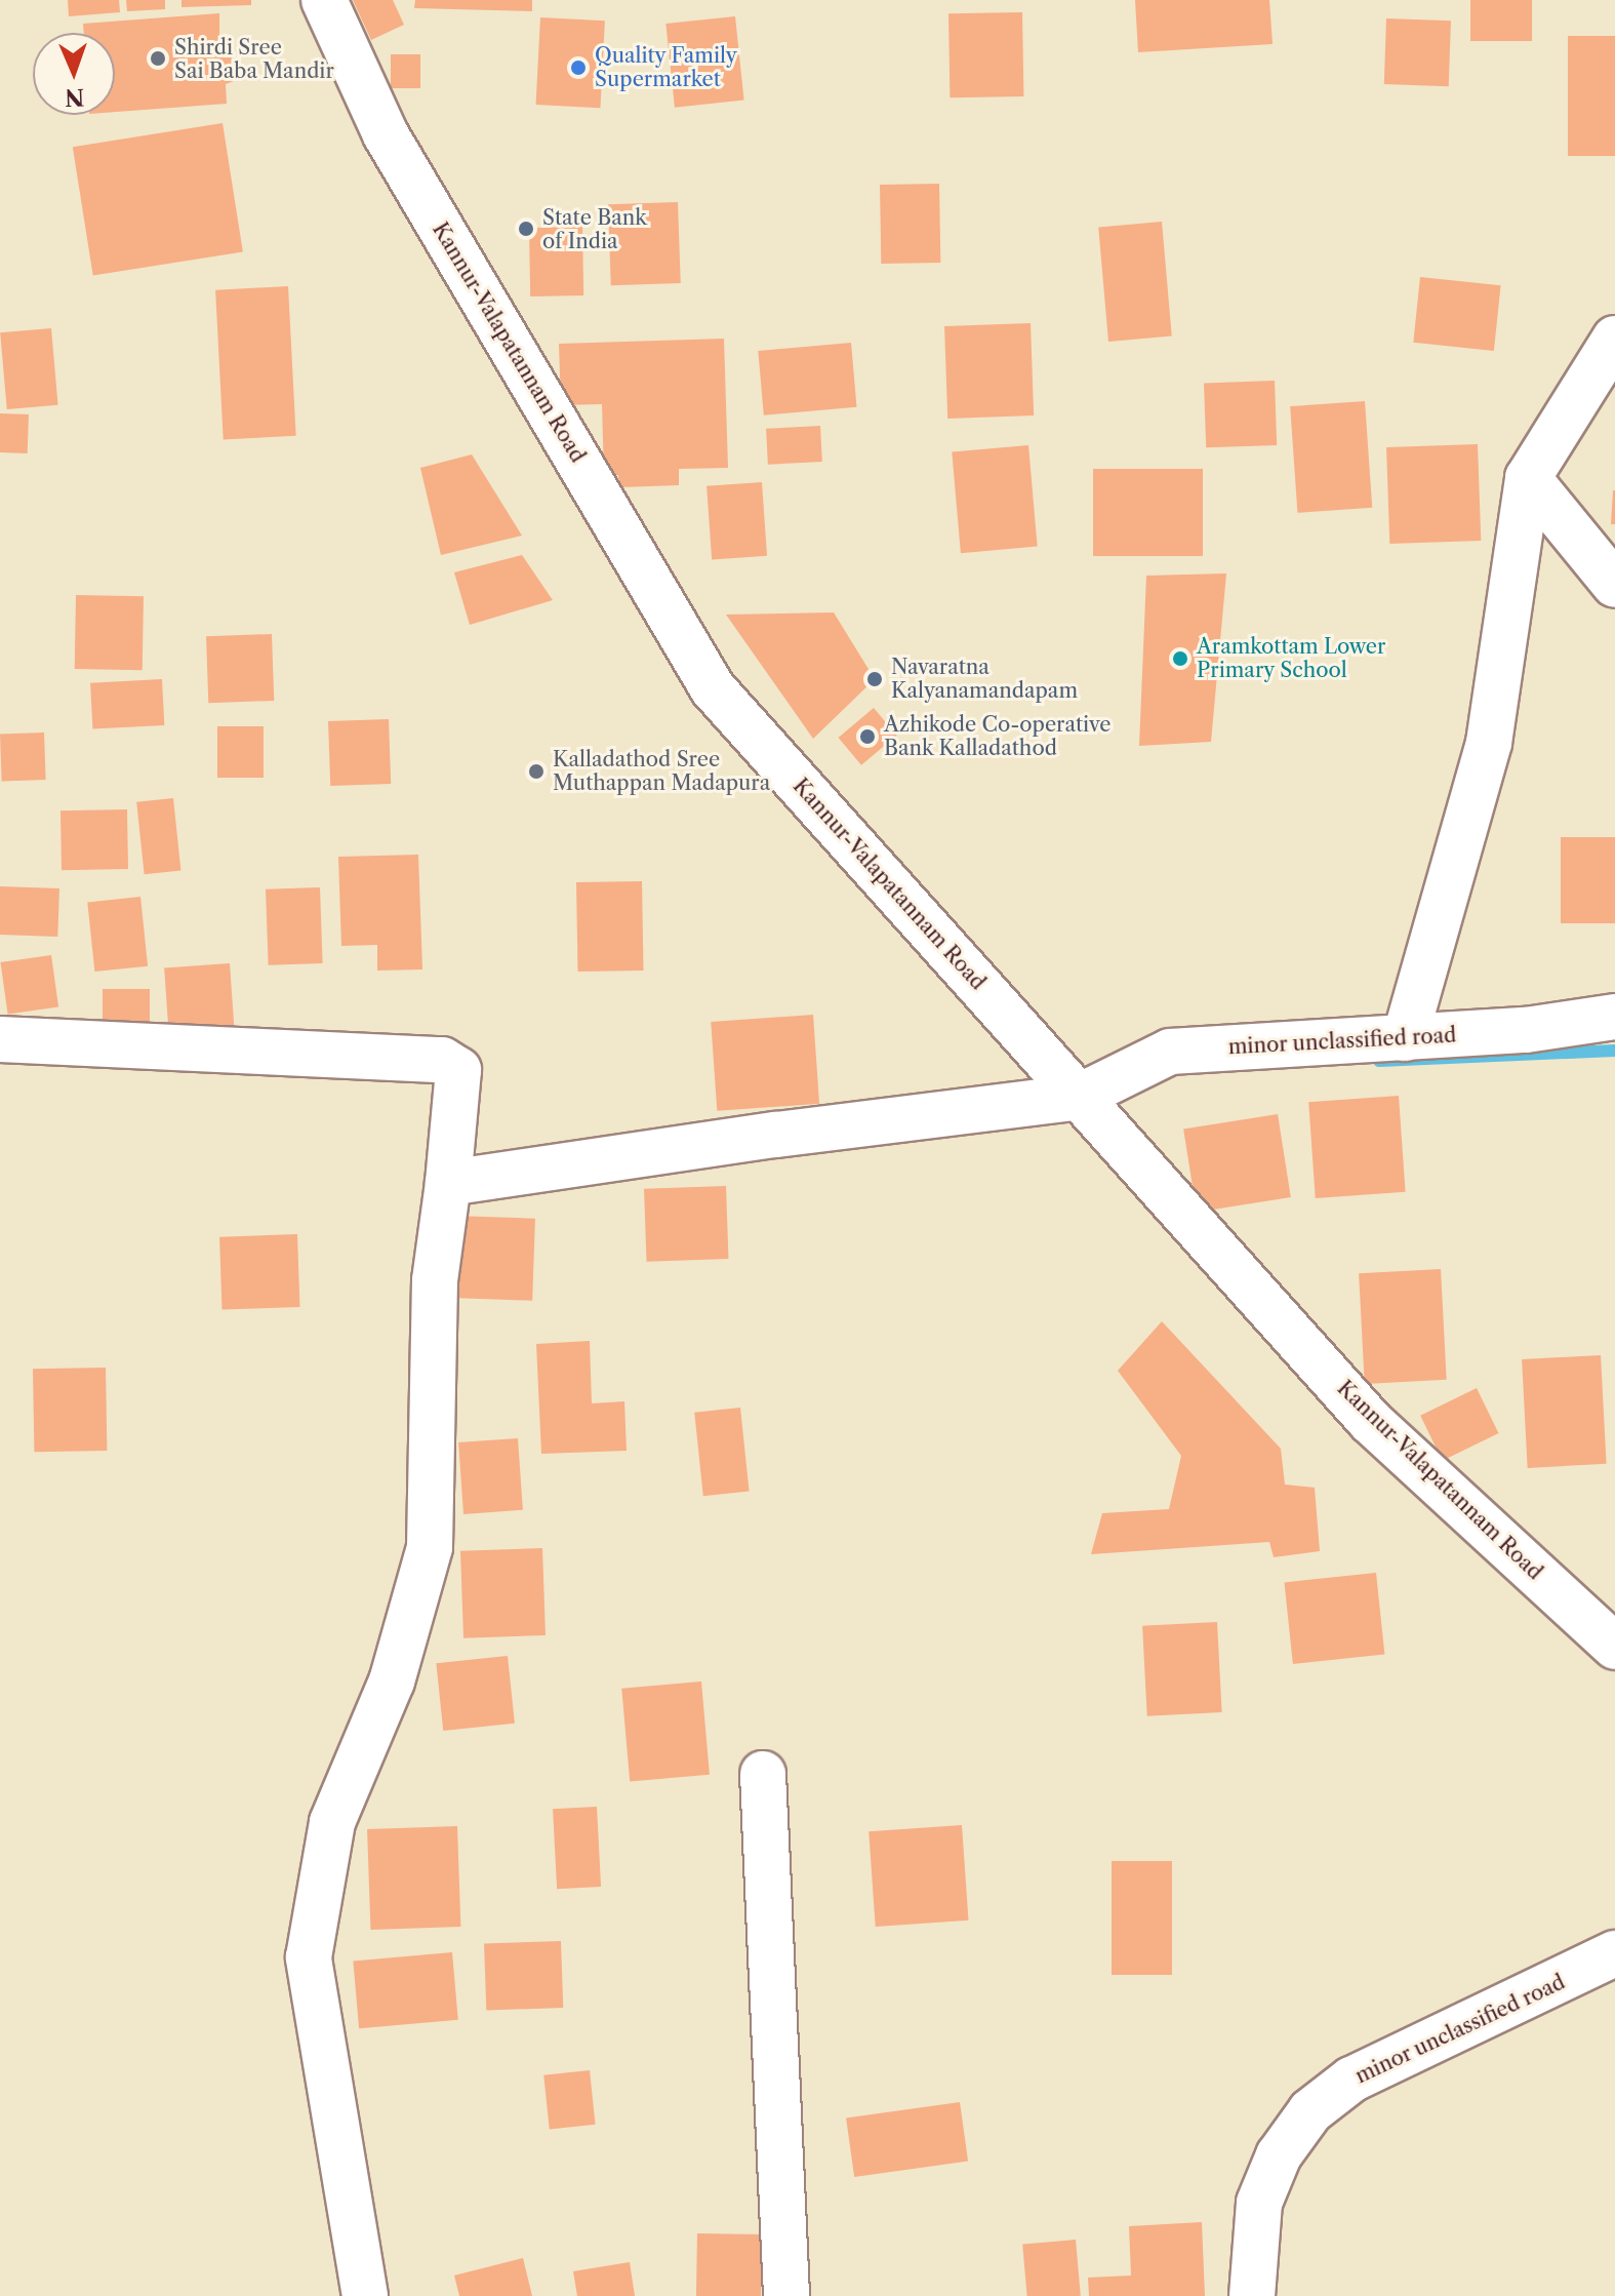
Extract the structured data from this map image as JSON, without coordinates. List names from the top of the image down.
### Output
{
  "streets": {
    "street": ["Kannur-Valapatannam Road", "minor unclassified road"]
  },
  "crossings": [
    ["Kannur-Valapatannam Road", "minor unclassified road"]
  ],
  "places": [
    "Shirdi Sree Sai Baba Mandir",
    "Quality Family Supermarket",
    "State Bank of India",
    "Aramkottam Lower Primary School",
    "Navaratna Kalyanamandapam",
    "Azhikode Co-operative Bank Kalladathod",
    "Kalladathod Sree Muthappan Madapura"
  ],
  "north": "bottom"
}
